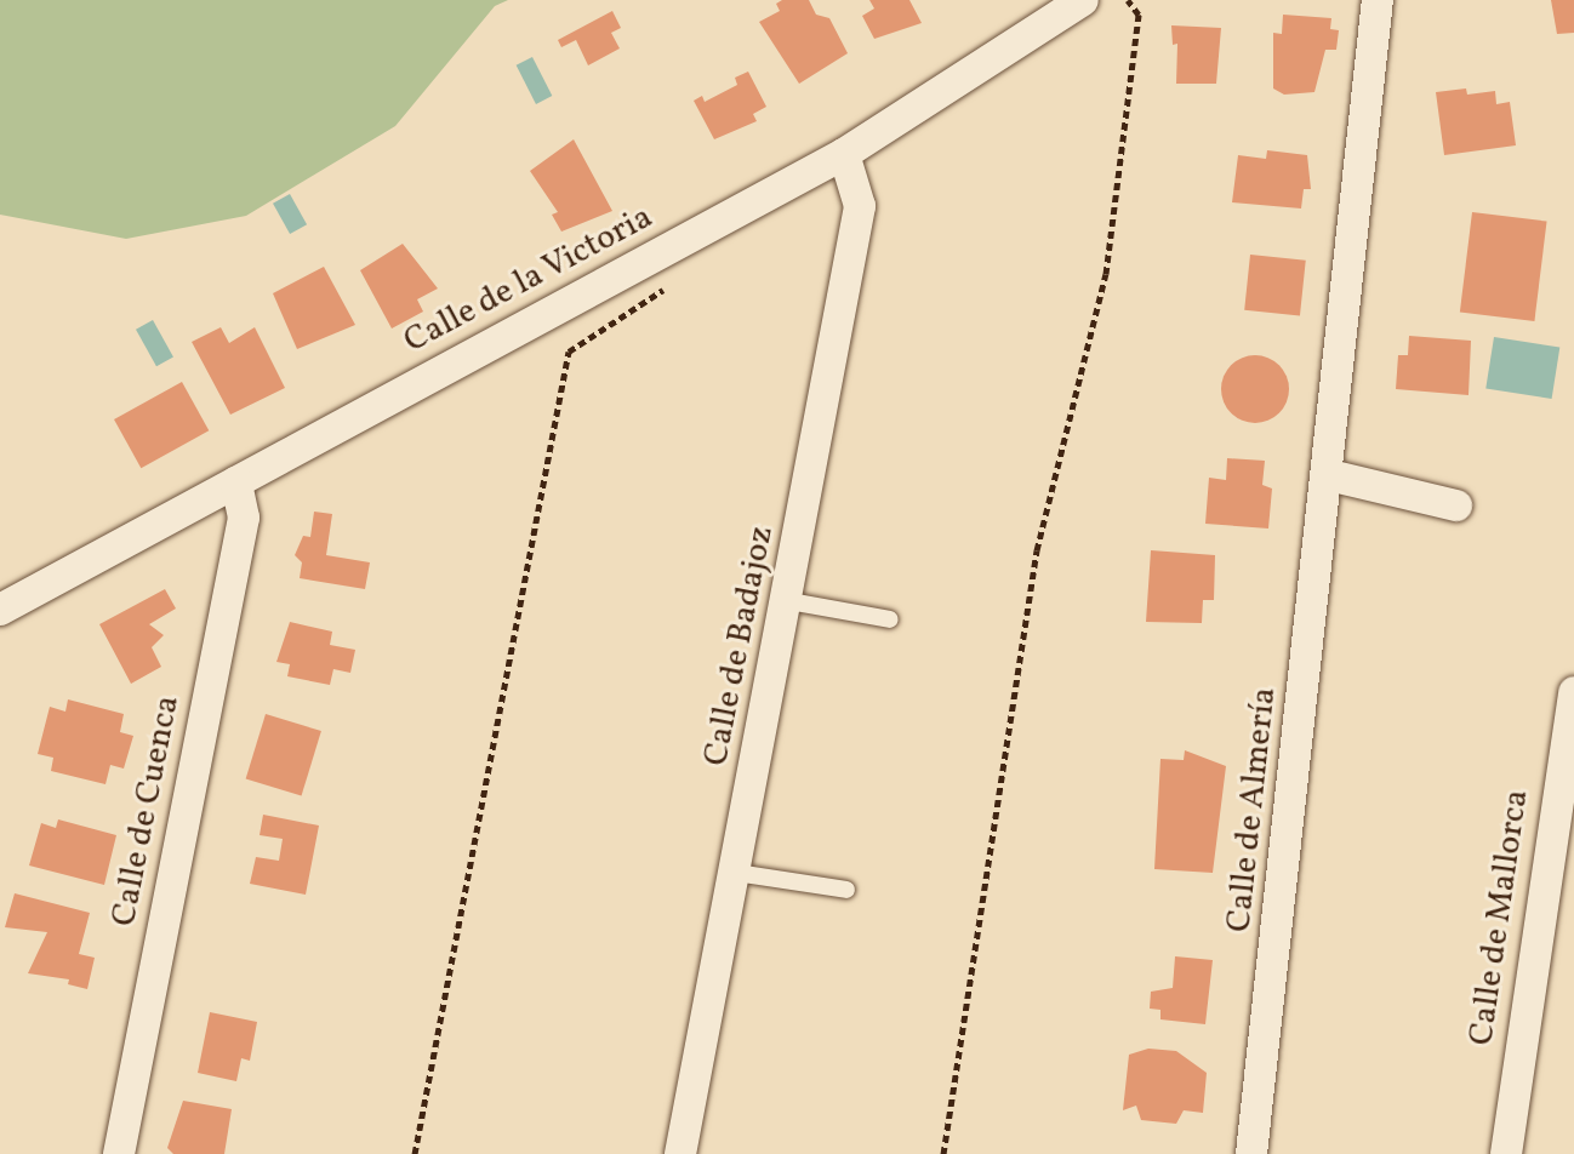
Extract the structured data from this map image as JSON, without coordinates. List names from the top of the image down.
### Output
{
  "streets": {
    "street": [
      "Calle de la Victoria",
      "Calle de Badajoz",
      "Calle de Almería",
      "Calle de Cuenca",
      "Calle de Mallorca"
    ]
  },
  "crossings": [
    ["Calle de la Victoria", "Calle de Badajoz"],
    ["Calle de la Victoria", "Calle de Cuenca"]
  ]
}
